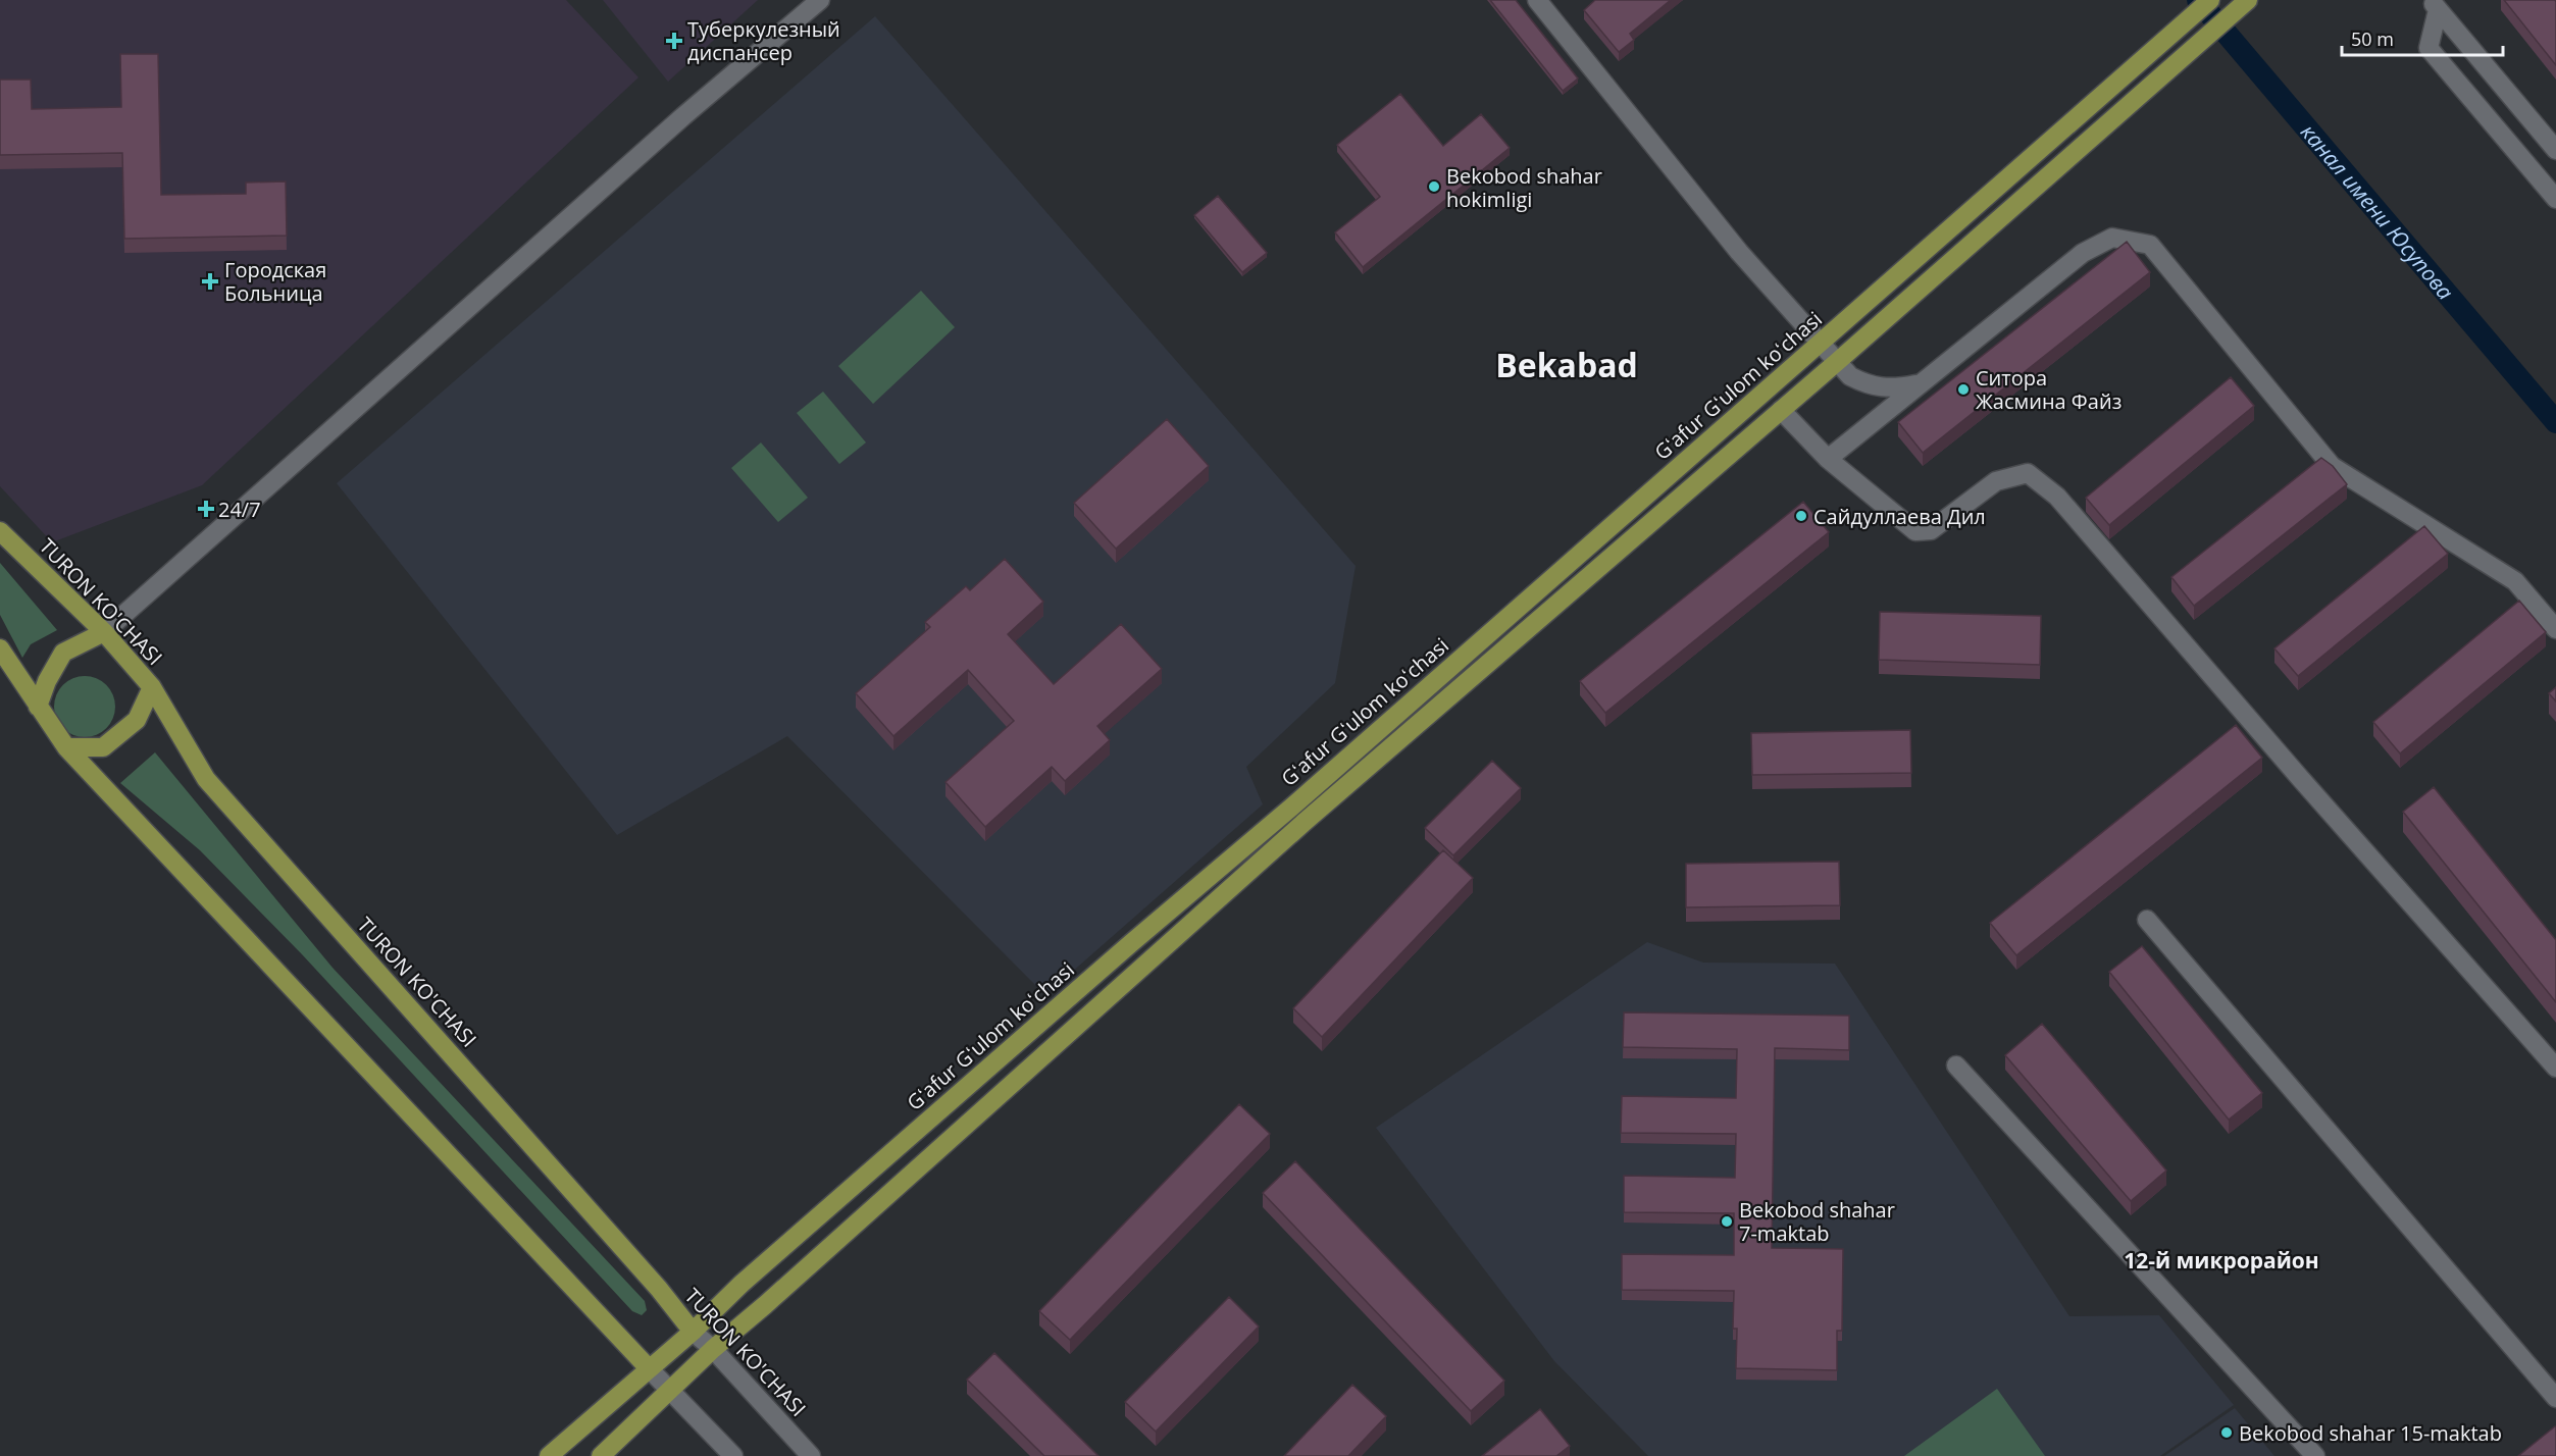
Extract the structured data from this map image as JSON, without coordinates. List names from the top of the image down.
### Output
{
  "streets": {
    "main road": ["Gʻafur Gʻulom koʻchasi", "TURON KO'CHASI"]
  },
  "crossings": [
    ["Gʻafur Gʻulom koʻchasi", "TURON KO'CHASI"]
  ],
  "districts": ["Bekabad", "12-й микрорайон"],
  "water": ["канал имени Юсупова"],
  "places": {
    "health": ["Туберкулезный диспансер", "Городская Больница", "24/7"],
    "other": [
      "Bekobod shahar hokimligi",
      "Ситора Жасмина Файз",
      "Сайдуллаева Дил",
      "Bekobod shahar 7-maktab",
      "Bekobod shahar 15-maktab"
    ]
  },
  "scale_bar": "50 m"
}
